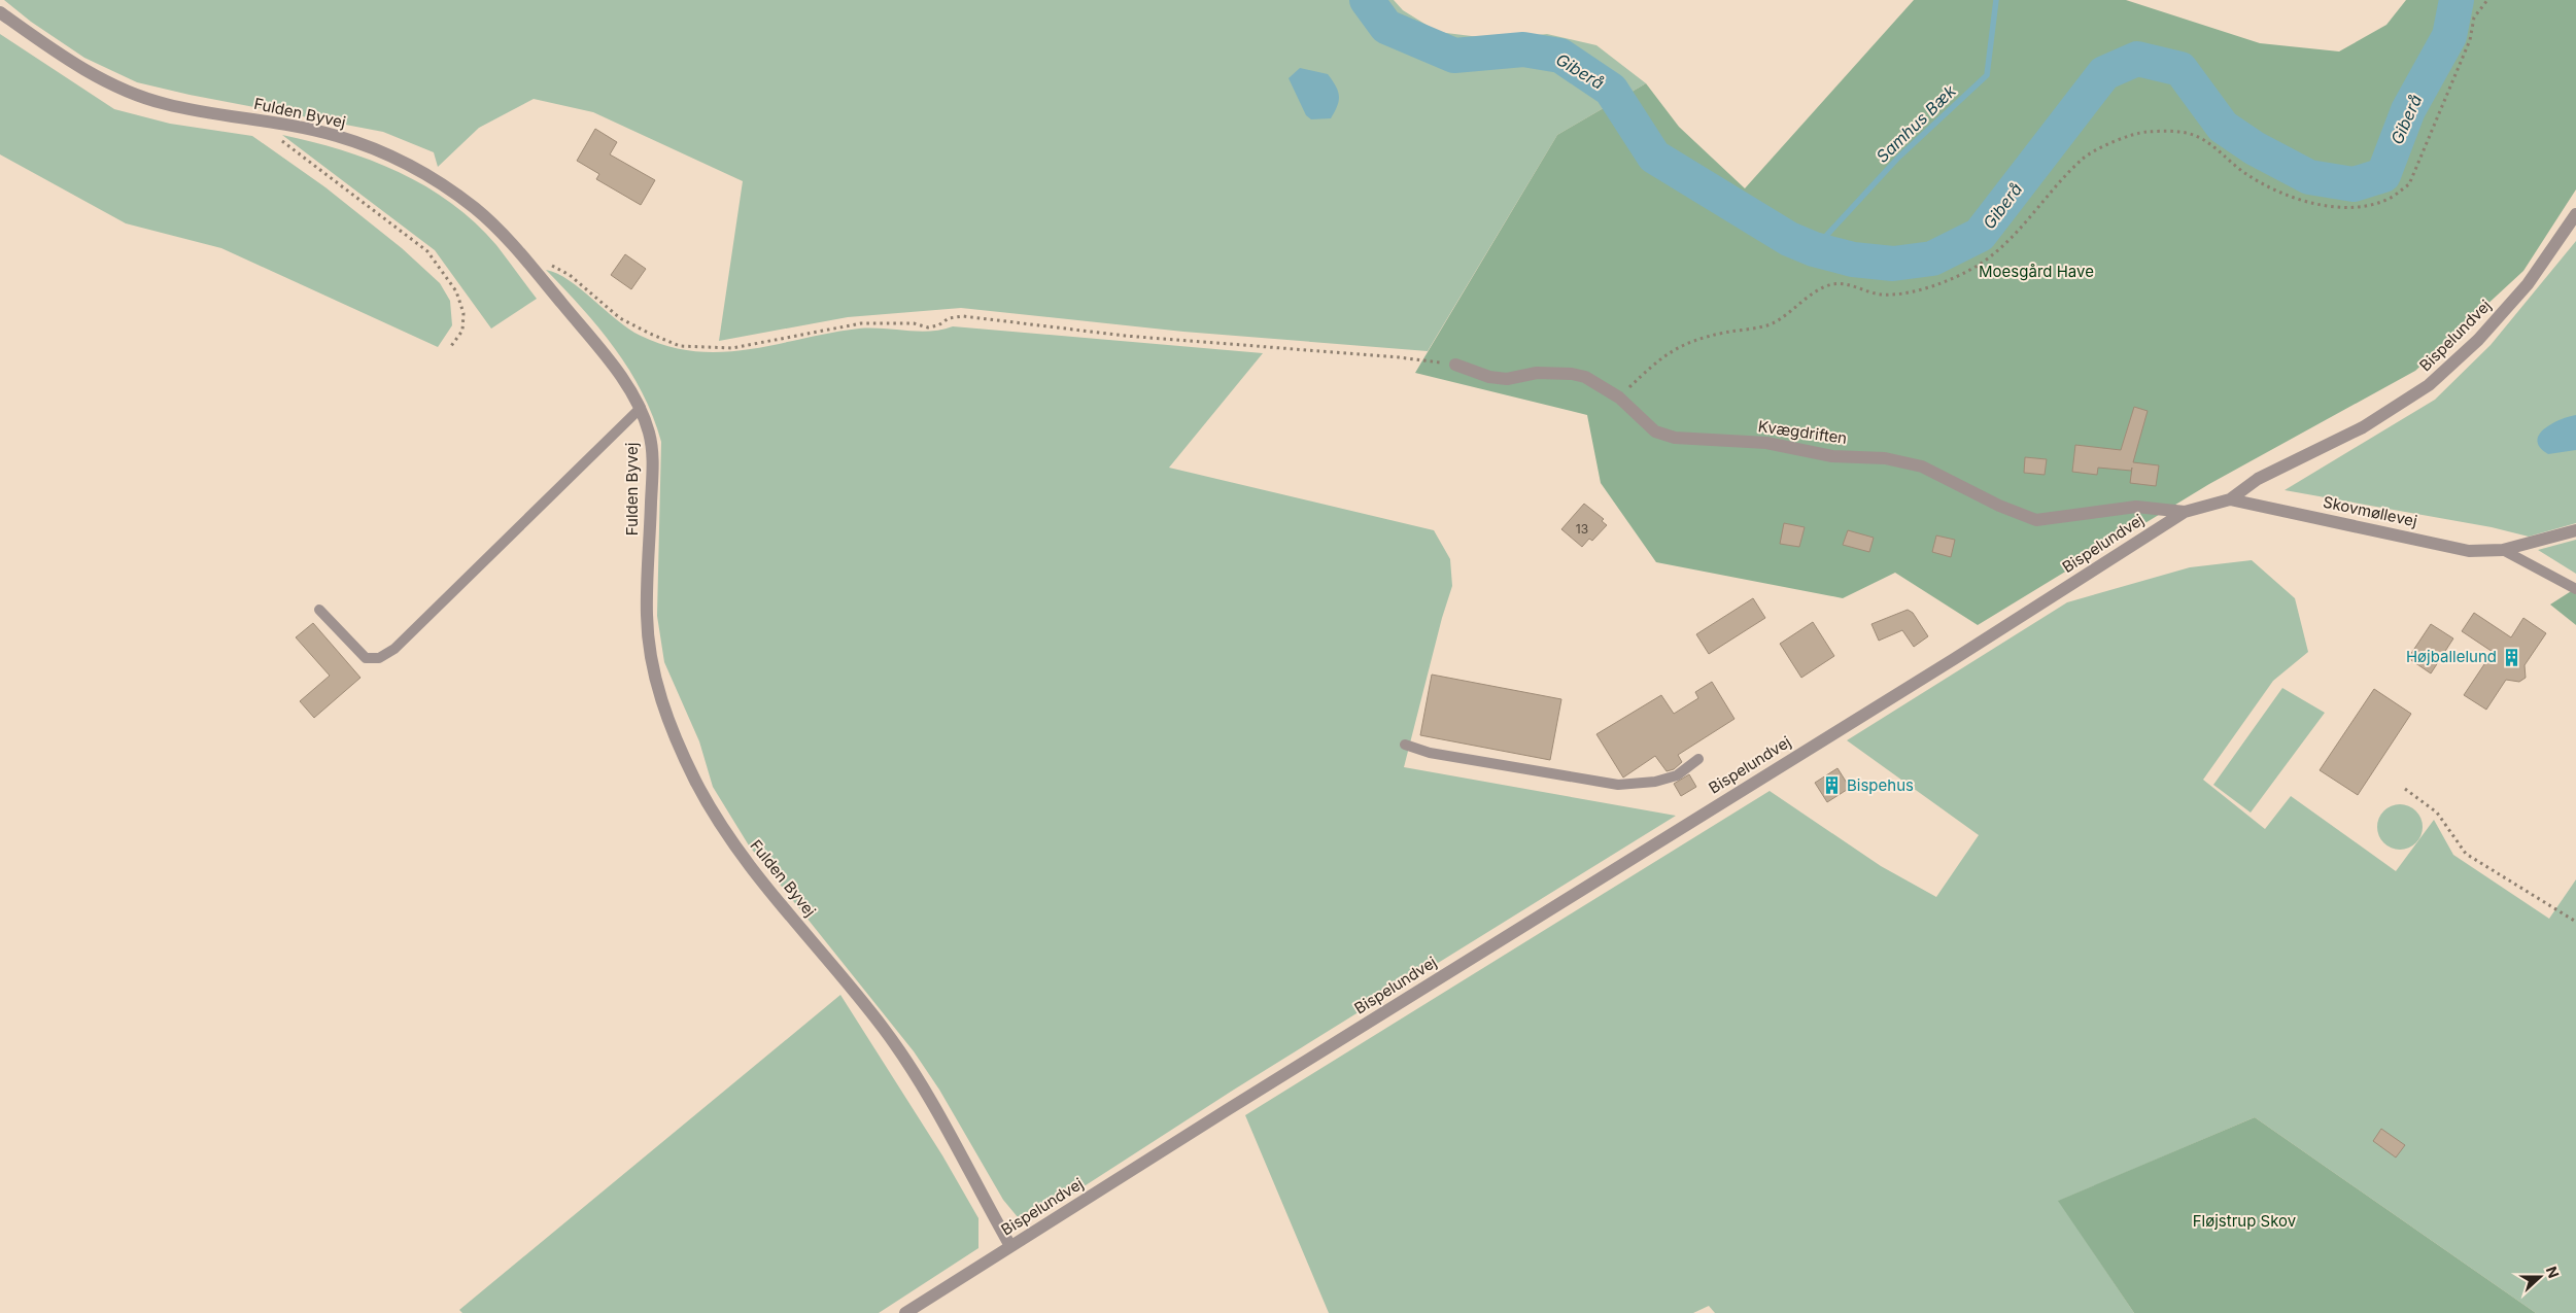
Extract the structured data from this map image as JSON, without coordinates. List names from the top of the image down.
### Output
{
  "streets": {
    "street": [
      "Fulden Byvej",
      "Bispelundvej",
      "Kvægdriften",
      "Skovmøllevej"
    ]
  },
  "crossings": [
    ["Fulden Byvej", "Bispelundvej"],
    ["Bispelundvej", "Kvægdriften"],
    ["Bispelundvej", "Skovmøllevej"]
  ],
  "water": ["Giberå", "Samhus Bæk"],
  "parks": ["Moesgård Have", "Fløjstrup Skov"],
  "places": {
    "building": ["Højballelund", "Bispehus"]
  },
  "house_numbers": ["13"],
  "north": "right"
}
